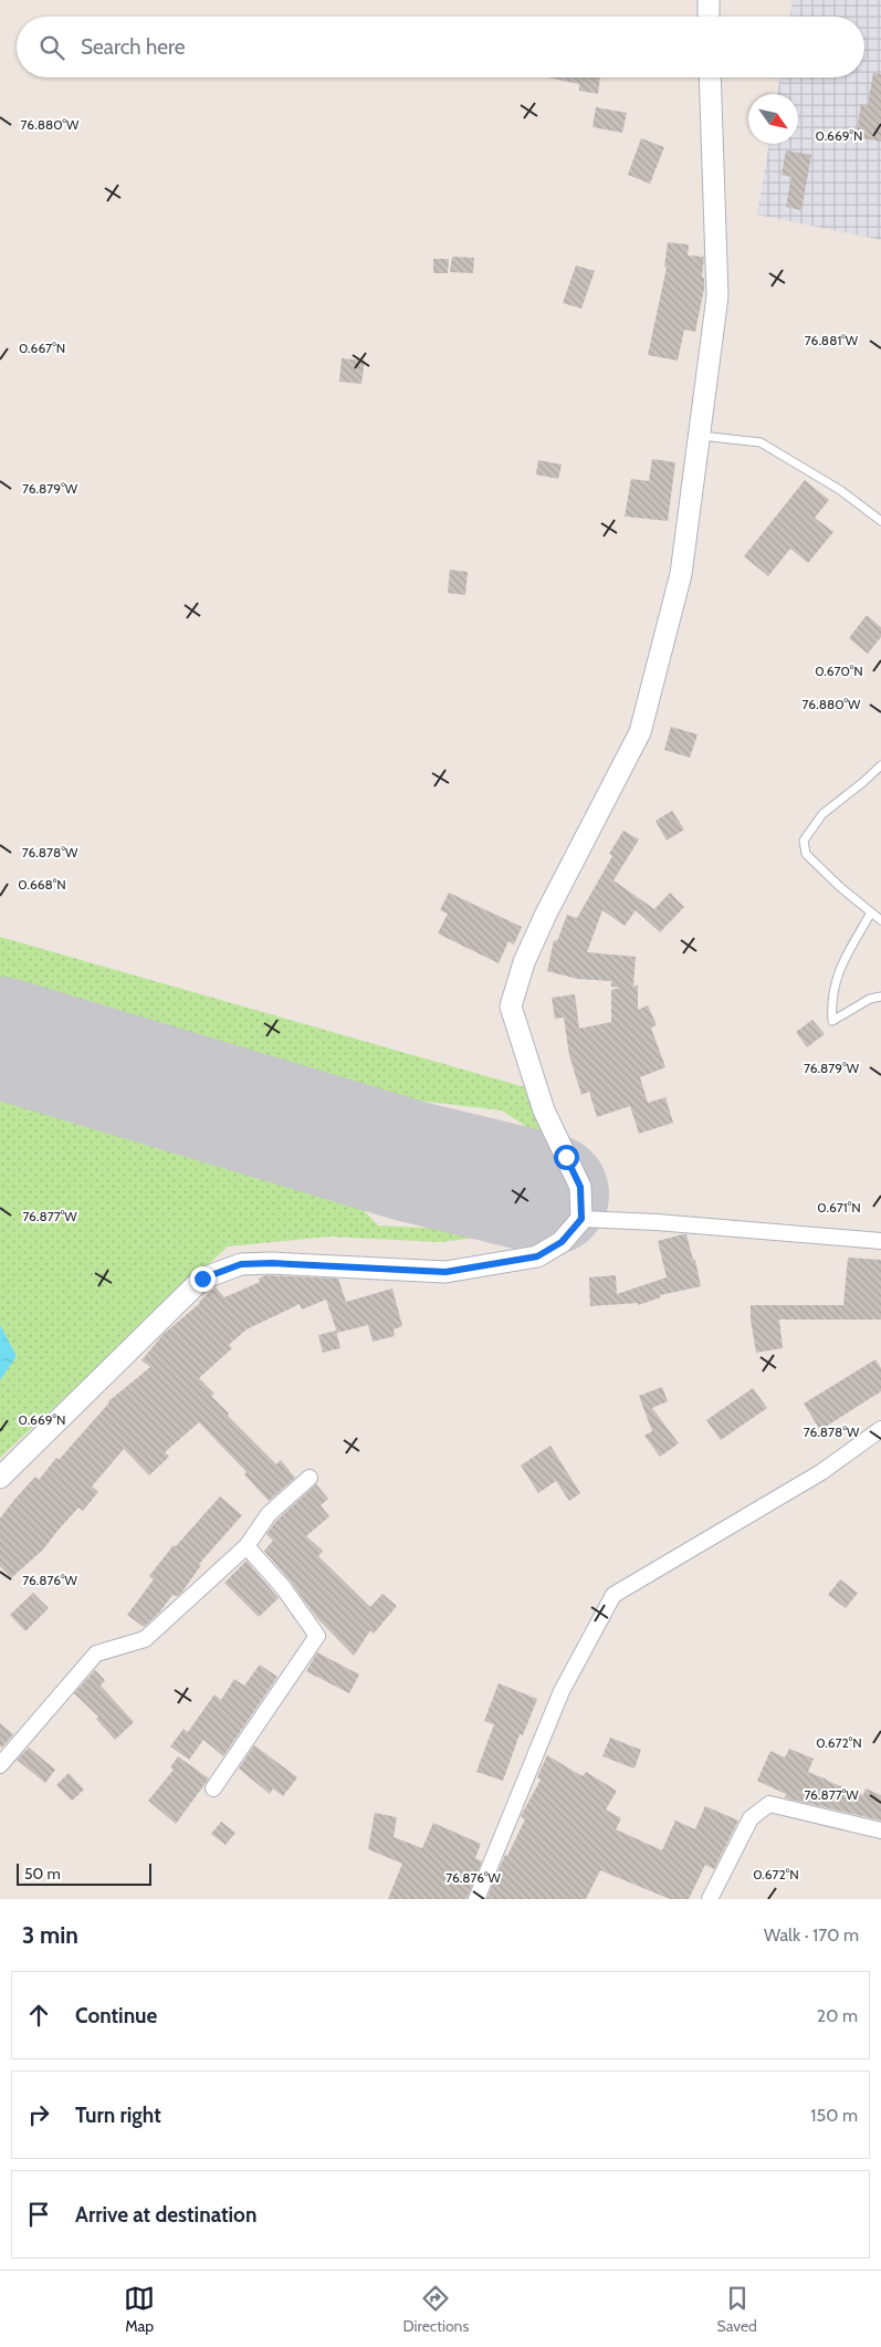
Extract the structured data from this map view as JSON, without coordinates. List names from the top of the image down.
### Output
{
  "scale_bar": "50 m",
  "north": "bottom right",
  "page": {
    "search": "Search here",
    "scale": "50 m",
    "heading": ["3 min", "Walk · 170 m"],
    "list": [
      ["Continue", "20 m"],
      ["Turn right", "150 m"],
      "Arrive at destination"
    ],
    "nav": ["Map", "Directions", "Saved"]
  },
  "coordinates": [
    "76.880°W",
    "0.669°N",
    "76.881°W",
    "0.667°N",
    "76.879°W",
    "0.670°N",
    "76.878°W",
    "0.668°N",
    "0.671°N",
    "76.877°W",
    "76.876°W",
    "0.672°N"
  ]
}
